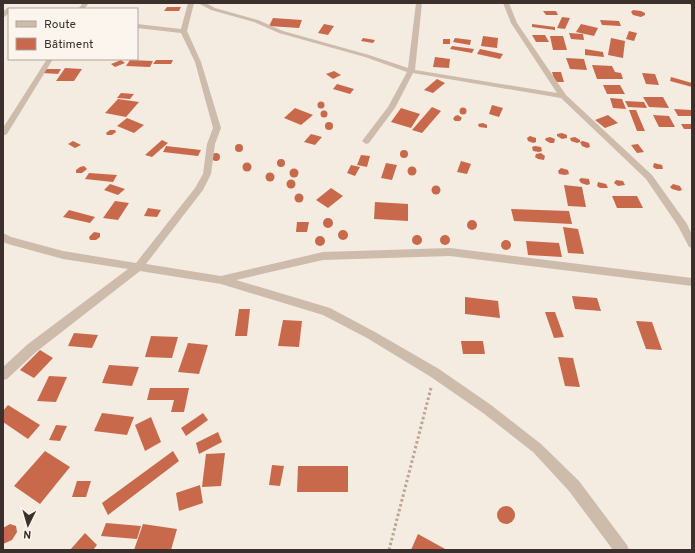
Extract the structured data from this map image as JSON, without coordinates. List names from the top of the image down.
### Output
{
  "legend": ["Route", "Bâtiment"],
  "north": "bottom"
}
